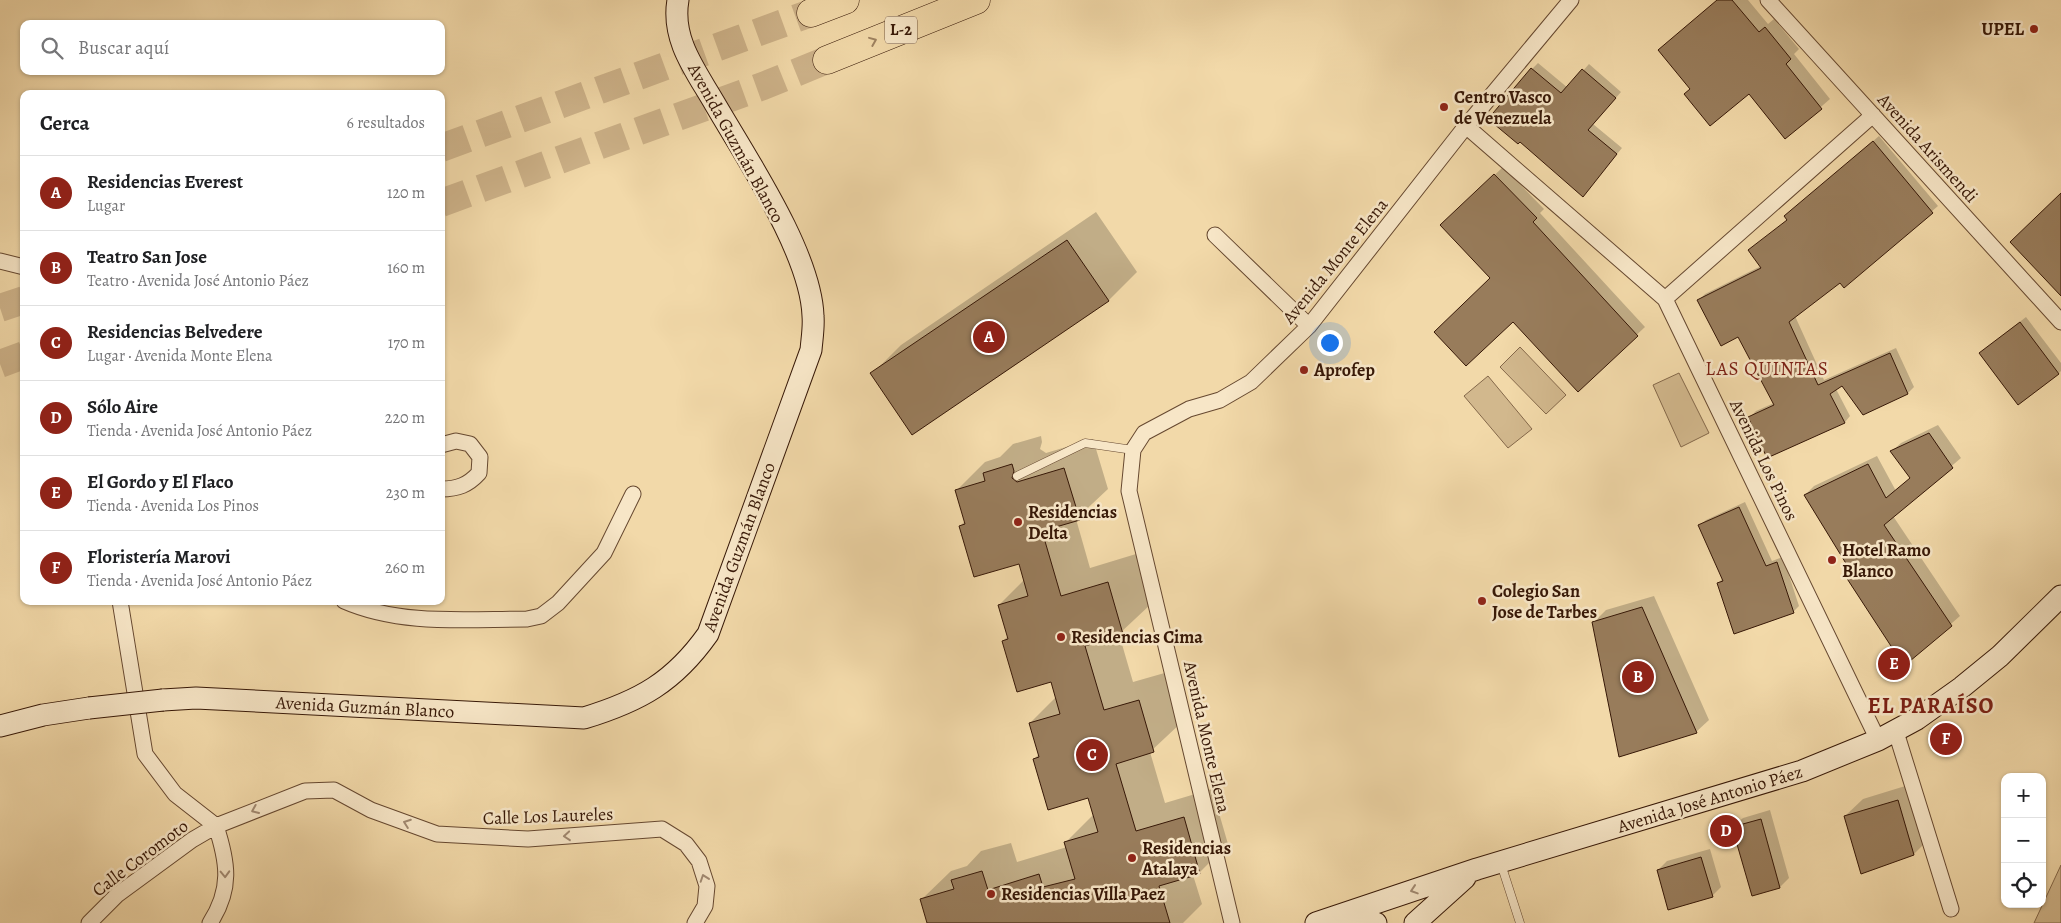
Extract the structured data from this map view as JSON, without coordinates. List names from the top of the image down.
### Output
{
  "streets": {
    "highway": ["L-2"],
    "street": [
      "Avenida Guzmán Blanco",
      "Avenida Arismendi",
      "Avenida Monte Elena",
      "Avenida Los Pinos",
      "Avenida José Antonio Páez",
      "Calle Los Laureles",
      "Calle Coromoto"
    ]
  },
  "crossings": [
    ["Avenida Monte Elena", "Avenida Los Pinos"],
    ["Avenida Los Pinos", "Avenida José Antonio Páez"],
    ["Calle Los Laureles", "Calle Coromoto"]
  ],
  "one_way": ["Calle Los Laureles"],
  "districts": ["LAS QUINTAS", "EL PARAÍSO"],
  "places": [
    "UPEL",
    "Centro Vasco de Venezuela",
    "Aprofep",
    "Residencias Delta",
    "Hotel Ramo Blanco",
    "Colegio San Jose de Tarbes",
    "Residencias Cima",
    "Residencias Atalaya",
    "Residencias Villa Paez"
  ],
  "page": {
    "search": "Buscar aquí",
    "heading": ["Cerca", "6 resultados"],
    "list": [
      {
        "mark": "A",
        "name": "Residencias Everest",
        "note": "Lugar",
        "value": "120 m"
      },
      {
        "mark": "B",
        "name": "Teatro San Jose",
        "note": "Teatro · Avenida José Antonio Páez",
        "value": "160 m"
      },
      {
        "mark": "C",
        "name": "Residencias Belvedere",
        "note": "Lugar · Avenida Monte Elena",
        "value": "170 m"
      },
      {
        "mark": "D",
        "name": "Sólo Aire",
        "note": "Tienda · Avenida José Antonio Páez",
        "value": "220 m"
      },
      {
        "mark": "E",
        "name": "El Gordo y El Flaco",
        "note": "Tienda · Avenida Los Pinos",
        "value": "230 m"
      },
      {
        "mark": "F",
        "name": "Floristería Marovi",
        "note": "Tienda · Avenida José Antonio Páez",
        "value": "260 m"
      }
    ],
    "pins": [
      "A",
      "E",
      "B",
      "F",
      "C",
      "D"
    ],
    "map_buttons": ["+", "−"]
  }
}
